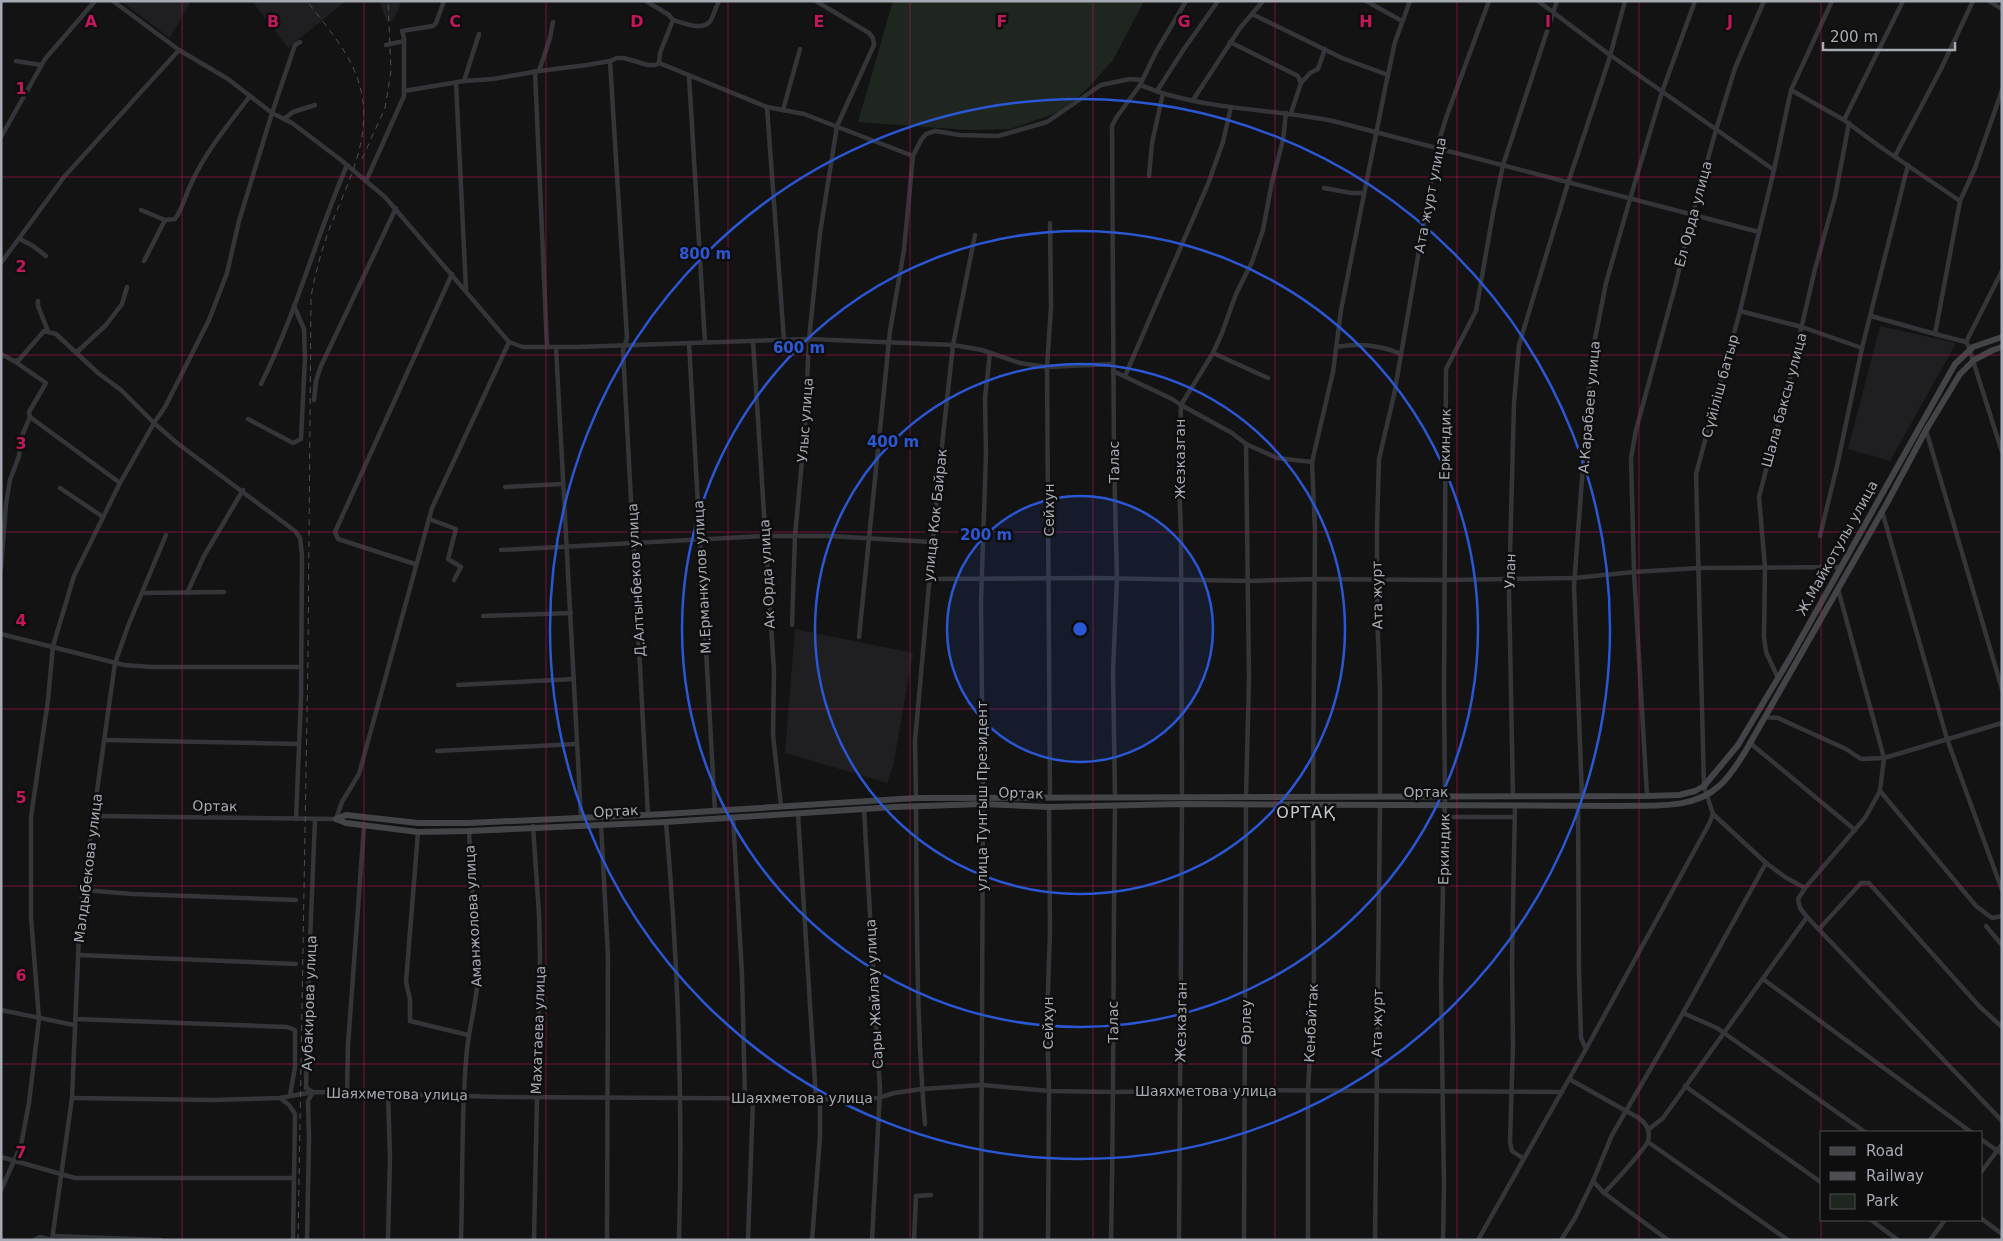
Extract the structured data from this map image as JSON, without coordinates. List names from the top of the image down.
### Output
{
  "streets": {
    "street": [
      "Ата журт улица",
      "Ел Орда улица",
      "Сүйіліш батыр",
      "Шала баксы улица",
      "А.Карабаев улица",
      "Улыс улица",
      "Еркиндик",
      "Жезказган",
      "Талас",
      "Сейхун",
      "улица Кок Байрак",
      "Ж.Майкотулы улица",
      "Улан",
      "Ак Орда улица",
      "М.Ерманкулов улица",
      "Д.Алтынбеков улица",
      "Ата журт",
      "Ортак",
      "улица Тунгыш Президент",
      "Малдыбекова улица",
      "Аманжолова улица",
      "Сары Жайлау улица",
      "Аубакирова улица",
      "Өрлеу",
      "Кенбайтак",
      "Махатаева улица",
      "Шаяхметова улица"
    ]
  },
  "crossings": [
    ["Ата журт улица", "Ата журт"],
    ["Ел Орда улица", "Ортак"],
    ["Сүйіліш батыр", "Ж.Майкотулы улица"],
    ["Сүйіліш батыр", "Ортак"],
    ["Шала баксы улица", "Ж.Майкотулы улица"],
    ["А.Карабаев улица", "Ортак"],
    ["Еркиндик", "Ортак"],
    ["Еркиндик", "Шаяхметова улица"],
    ["Жезказган", "Ортак"],
    ["Жезказган", "Шаяхметова улица"],
    ["Талас", "Ортак"],
    ["Талас", "Шаяхметова улица"],
    ["Сейхун", "Ортак"],
    ["Сейхун", "Шаяхметова улица"],
    ["улица Кок Байрак", "Ортак"],
    ["Ж.Майкотулы улица", "Ортак"],
    ["Улан", "Ортак"],
    ["Ак Орда улица", "Ортак"],
    ["М.Ерманкулов улица", "Ортак"],
    ["Д.Алтынбеков улица", "Ортак"],
    ["Ата журт", "Ортак"],
    ["Ата журт", "Шаяхметова улица"],
    ["Ортак", "улица Тунгыш Президент"],
    ["Ортак", "Малдыбекова улица"],
    ["Ортак", "Аманжолова улица"],
    ["Ортак", "Сары Жайлау улица"],
    ["Ортак", "Аубакирова улица"],
    ["Ортак", "Өрлеу"],
    ["Ортак", "Кенбайтак"],
    ["Ортак", "Махатаева улица"],
    ["улица Тунгыш Президент", "Шаяхметова улица"],
    ["Малдыбекова улица", "Шаяхметова улица"],
    ["Аманжолова улица", "Шаяхметова улица"],
    ["Сары Жайлау улица", "Шаяхметова улица"],
    ["Аубакирова улица", "Шаяхметова улица"],
    ["Өрлеу", "Шаяхметова улица"],
    ["Кенбайтак", "Шаяхметова улица"],
    ["Махатаева улица", "Шаяхметова улица"]
  ],
  "districts": ["ОРТАҚ"],
  "legend": ["Road", "Railway", "Park"],
  "scale_bar": "200 m",
  "grid": {
    "columns": [
      "A",
      "B",
      "C",
      "D",
      "E",
      "F",
      "G",
      "H",
      "I",
      "J"
    ],
    "rows": [
      "1",
      "2",
      "3",
      "4",
      "5",
      "6",
      "7"
    ]
  },
  "rings": [
    "800 m",
    "600 m",
    "400 m",
    "200 m"
  ]
}
